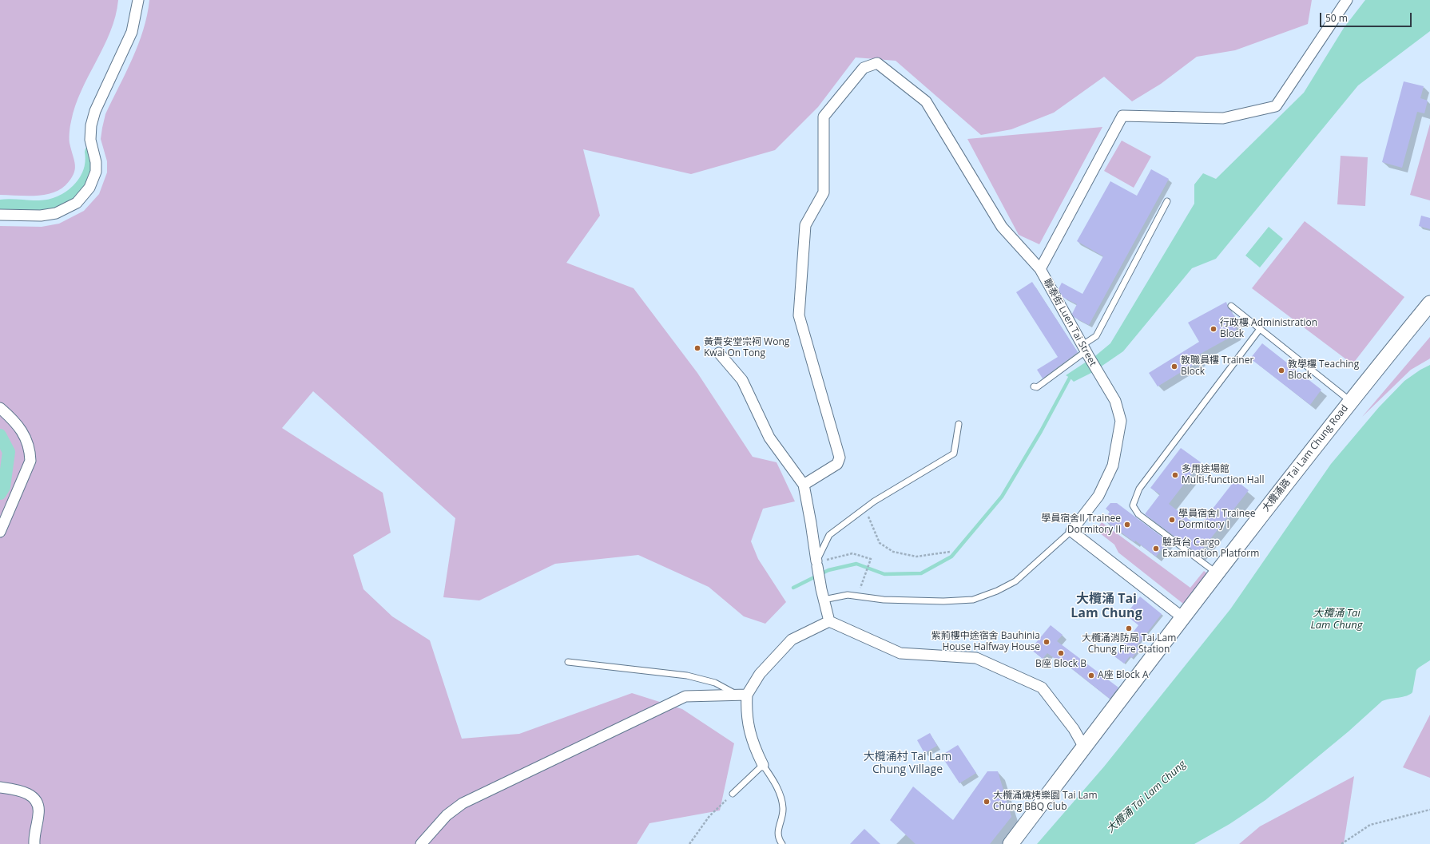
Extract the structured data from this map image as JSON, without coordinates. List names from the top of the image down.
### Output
{
  "streets": {
    "street": ["聯泰街 Luen Tai Street", "大欖涌路 Tai Lam Chung Road"]
  },
  "districts": ["大欖涌 Tai Lam Chung", "大欖涌村 Tai Lam Chung Village"],
  "water": ["大欖涌 Tai Lam Chung"],
  "places": [
    "行政樓 Administration Block",
    "黃貴安堂宗祠 Wong Kwai On Tong",
    "教職員樓 Trainer Block",
    "教學樓 Teaching Block",
    "多用途場館 Multi-function Hall",
    "學員宿舍I Trainee Dormitory I",
    "學員宿舍II Trainee Dormitory II",
    "驗貨台 Cargo Examination Platform",
    "大欖涌消防局 Tai Lam Chung Fire Station",
    "紫荊樓中途宿舍 Bauhinia House Halfway House",
    "B座 Block B",
    "A座 Block A",
    "大欖涌燒烤樂園 Tai Lam Chung BBQ Club"
  ],
  "scale_bar": "50 m"
}
